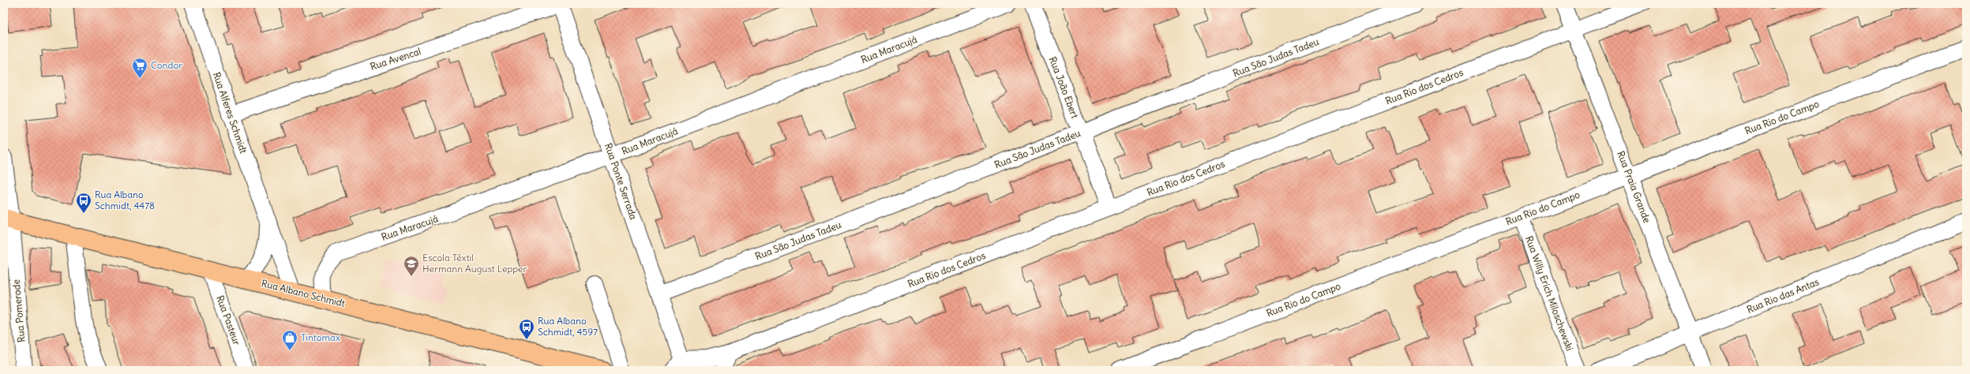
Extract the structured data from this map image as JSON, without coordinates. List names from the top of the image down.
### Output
{
  "streets": {
    "main road": ["Rua Albano Schmidt"],
    "street": [
      "Rua Maracujá",
      "Rua São Judas Tadeu",
      "Rua Avencal",
      "Rua Rio dos Cedros",
      "Rua João Ebert",
      "Rua Alferes Schmidt",
      "Rua Rio do Campo",
      "Rua Ponte Serrada",
      "Rua Praia Grande",
      "Rua Willy Erich Miloschewski",
      "Rua Rio das Antas",
      "Rua Pomerode",
      "Rua Pasteur"
    ]
  },
  "crossings": [
    ["Rua Maracujá", "Rua Ponte Serrada"],
    ["Rua Maracujá", "Rua Albano Schmidt"],
    ["Rua São Judas Tadeu", "Rua João Ebert"],
    ["Rua São Judas Tadeu", "Rua Ponte Serrada"],
    ["Rua Avencal", "Rua Alferes Schmidt"],
    ["Rua Avencal", "Rua Ponte Serrada"],
    ["Rua Rio dos Cedros", "Rua João Ebert"],
    ["Rua Rio dos Cedros", "Rua Ponte Serrada"],
    ["Rua Rio dos Cedros", "Rua Praia Grande"],
    ["Rua Alferes Schmidt", "Rua Albano Schmidt"],
    ["Rua Rio do Campo", "Rua Praia Grande"],
    ["Rua Rio do Campo", "Rua Willy Erich Miloschewski"],
    ["Rua Praia Grande", "Rua Rio das Antas"],
    ["Rua Albano Schmidt", "Rua Pomerode"],
    ["Rua Albano Schmidt", "Rua Pasteur"]
  ],
  "places": {
    "supermarket": ["Condor"],
    "bus stop": ["Rua Albano Schmidt, 4478", "Rua Albano Schmidt, 4597"],
    "school or university": ["Escola Têxtil Hermann August Lepper"],
    "shop": ["Tintomax"]
  }
}
